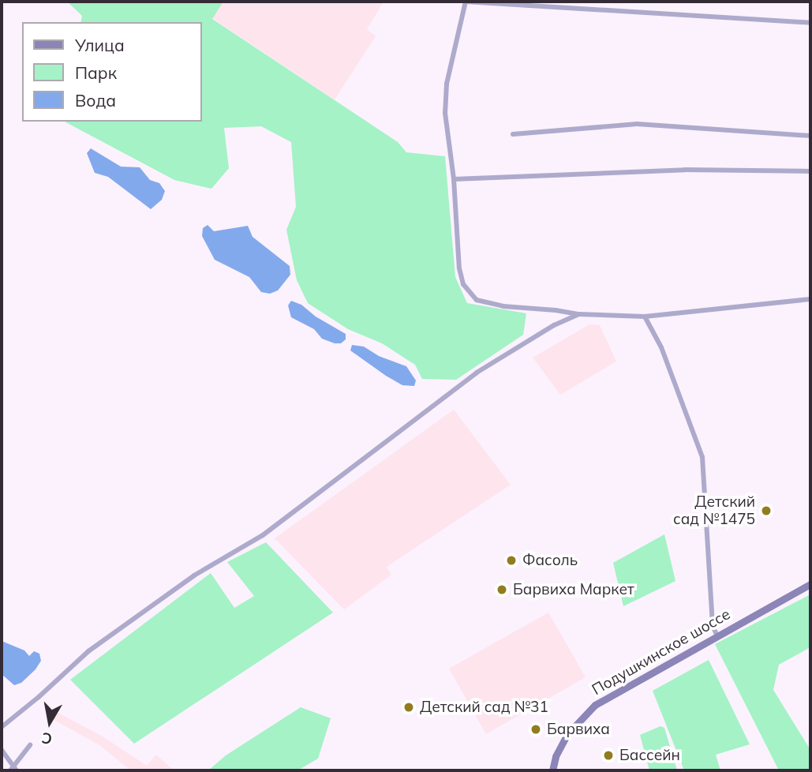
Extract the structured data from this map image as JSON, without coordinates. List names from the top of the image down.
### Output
{
  "streets": {
    "main road": ["Подушкинское шоссе"]
  },
  "places": [
    "Детский сад №1475",
    "Фасоль",
    "Барвиха Маркет",
    "Детский сад №31",
    "Барвиха",
    "Бассейн"
  ],
  "legend": ["Улица", "Парк", "Вода"],
  "north": "bottom"
}
